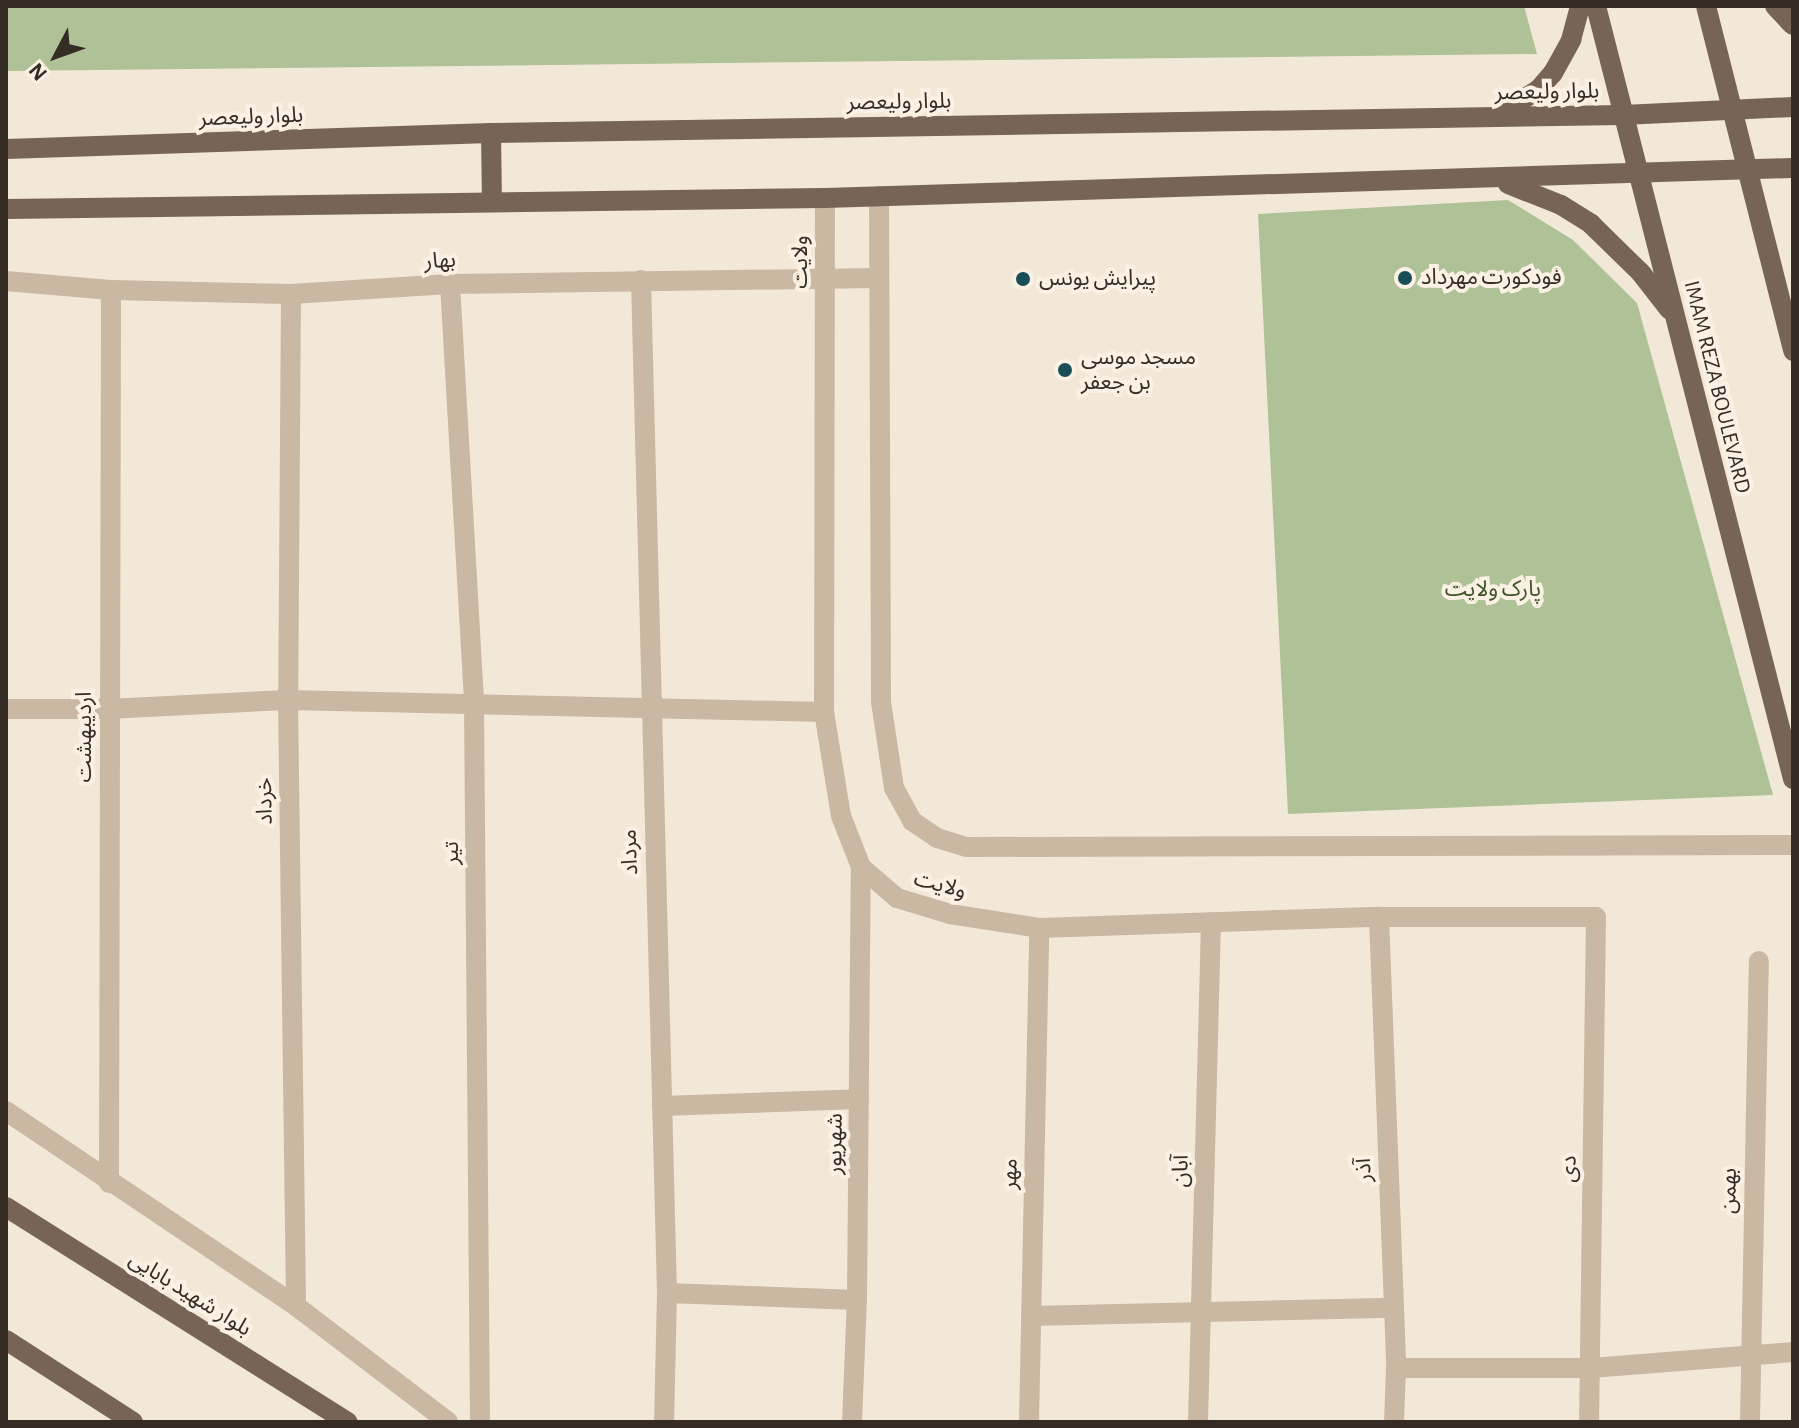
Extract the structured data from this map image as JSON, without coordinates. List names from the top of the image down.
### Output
{
  "streets": {
    "main road": ["بلوار ولیعصر", "IMAM REZA BOULEVARD", "بلوار شهید بابایی"],
    "street": [
      "بهار",
      "ولایت",
      "اردیبهشت",
      "خرداد",
      "مرداد",
      "تیر",
      "شهریور",
      "دی",
      "آذر",
      "آبان",
      "مهر",
      "بهمن"
    ]
  },
  "crossings": [
    ["بلوار ولیعصر", "IMAM REZA BOULEVARD"],
    ["بهار", "ولایت"],
    ["بهار", "اردیبهشت"],
    ["بهار", "خرداد"],
    ["بهار", "مرداد"],
    ["بهار", "تیر"],
    ["ولایت", "شهریور"],
    ["ولایت", "دی"],
    ["ولایت", "آذر"],
    ["ولایت", "آبان"],
    ["ولایت", "مهر"]
  ],
  "parks": ["پارک ولایت"],
  "places": ["فودکورت مهرداد", "پیرایش یونس", "مسجد موسی بن جعفر"],
  "north": "bottom left"
}
